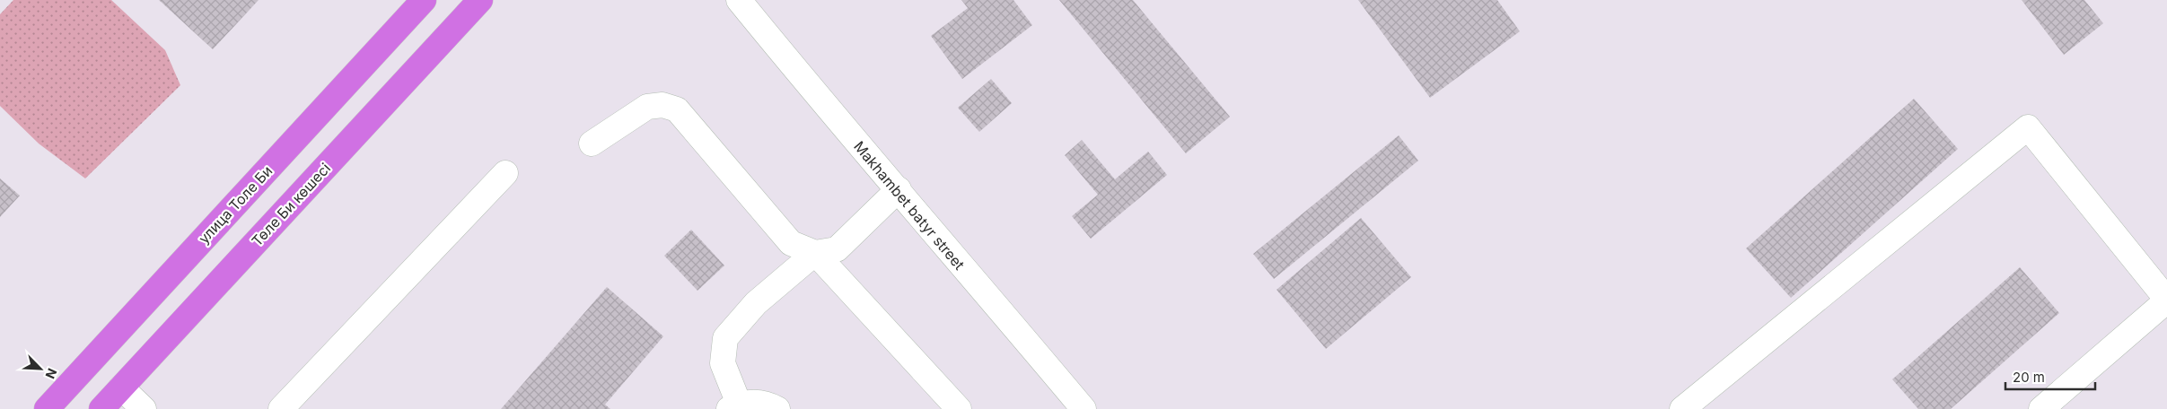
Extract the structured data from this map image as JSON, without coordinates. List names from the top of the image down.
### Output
{
  "streets": {
    "main road": ["улица Толе Би", "Төле Би көшесі"],
    "street": ["Makhambet batyr street"]
  },
  "scale_bar": "20 m",
  "north": "bottom right"
}
